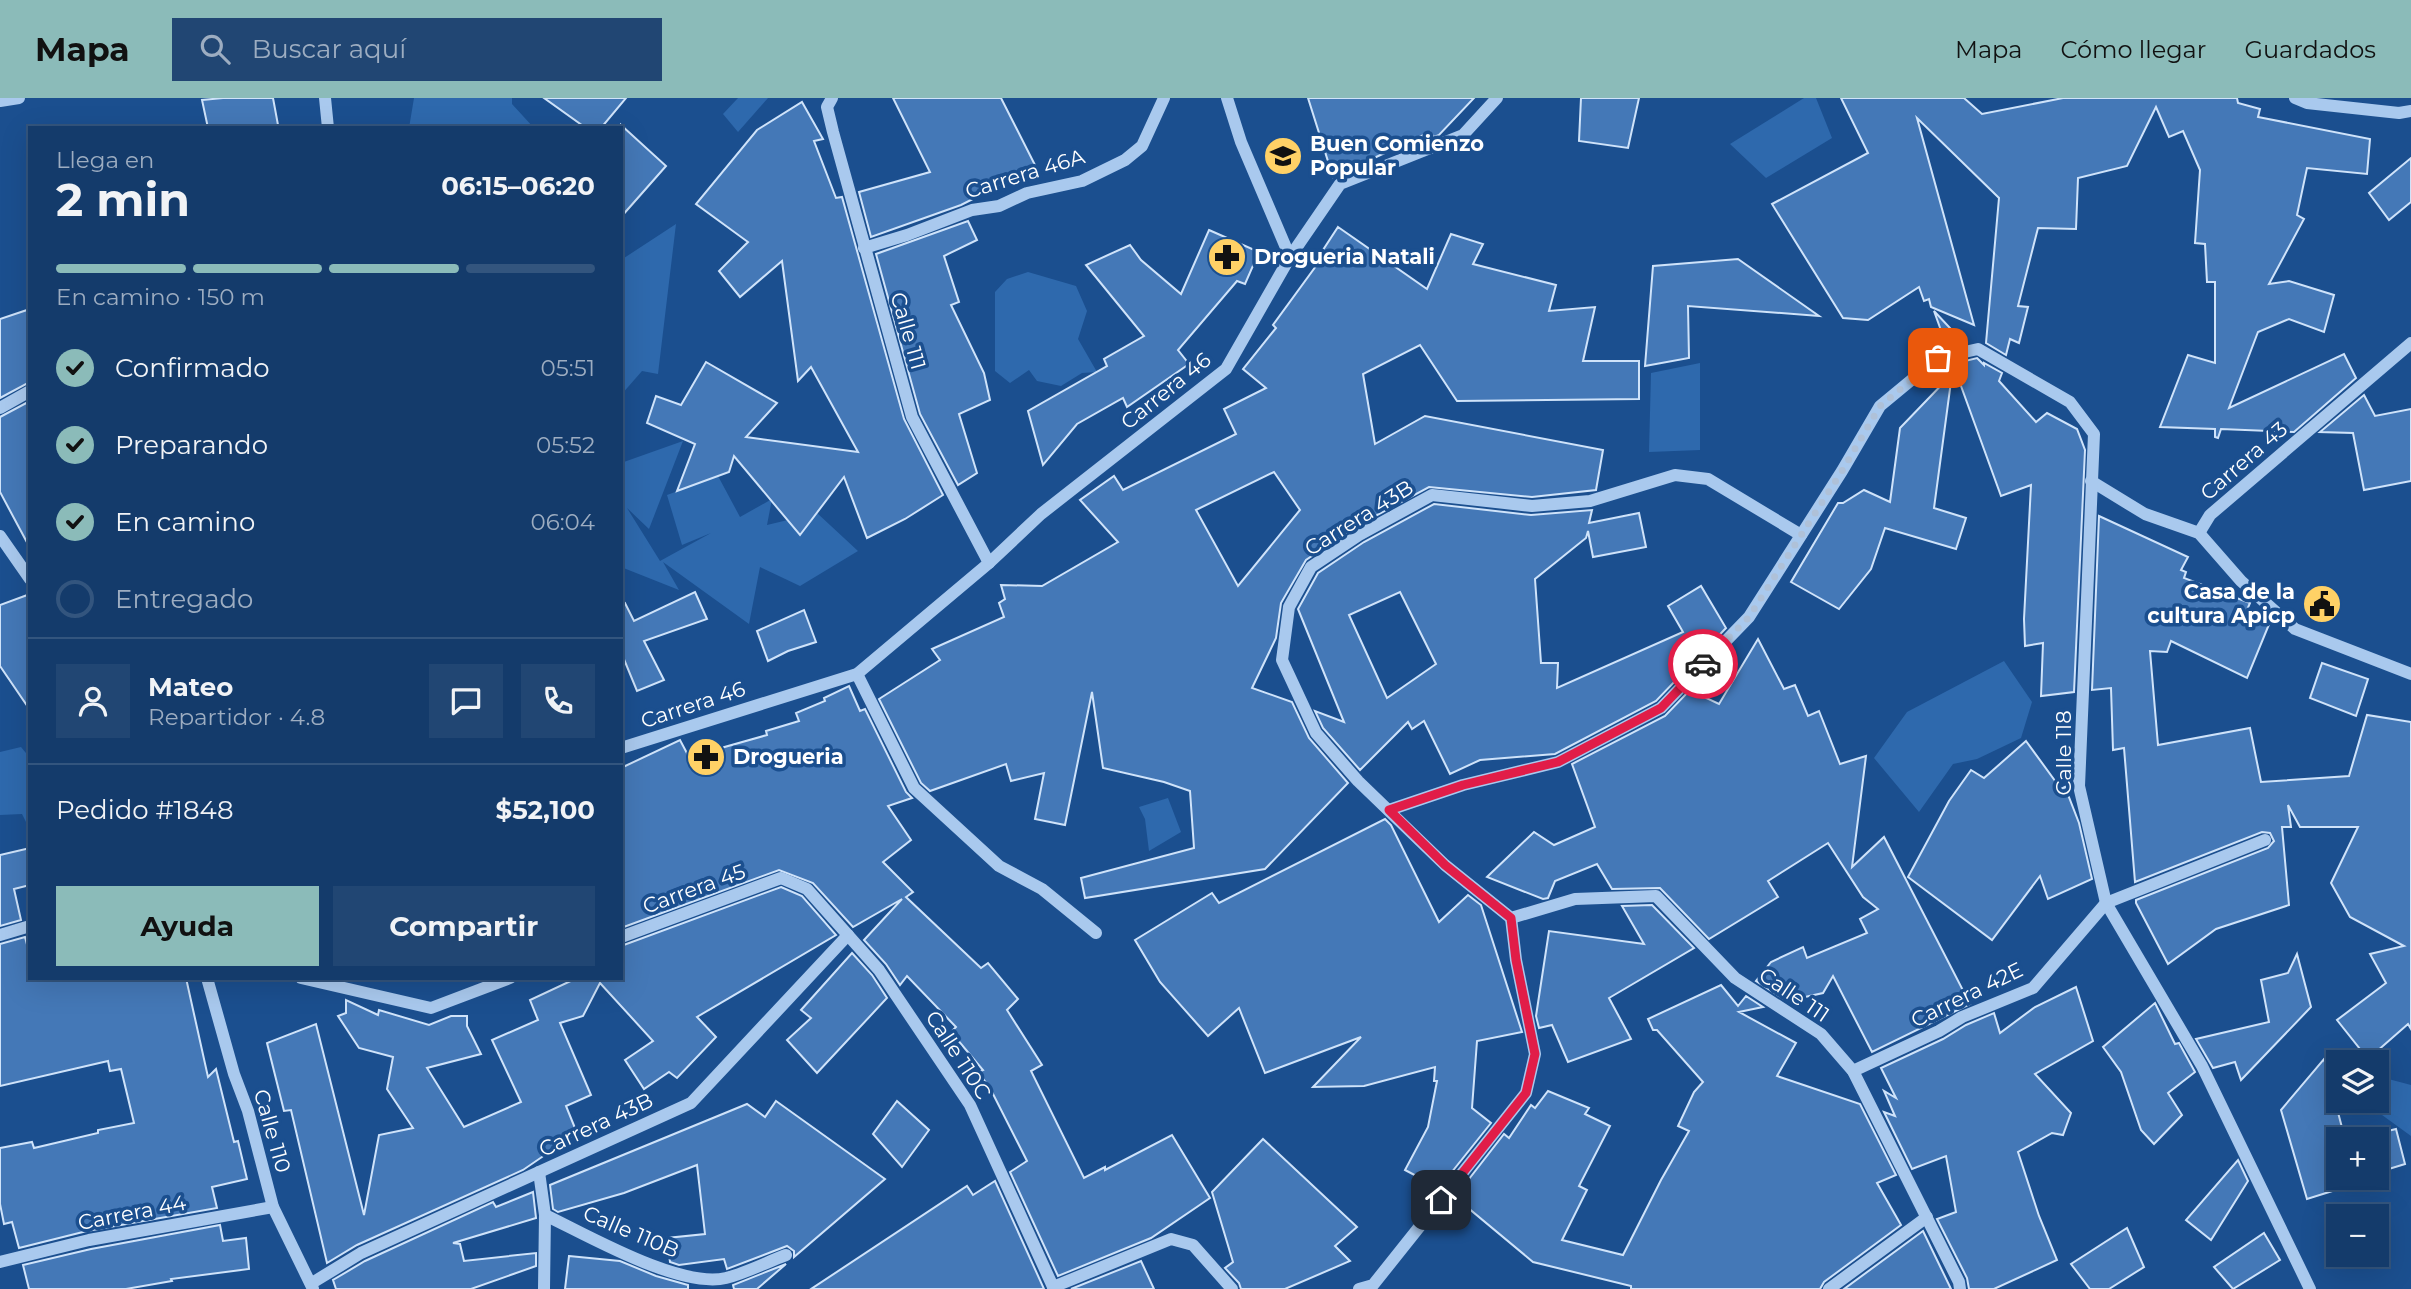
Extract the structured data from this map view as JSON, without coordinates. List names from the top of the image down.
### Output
{
  "streets": {
    "street": [
      "Carrera 46A",
      "Calle 111",
      "Carrera 46",
      "Carrera 43",
      "Carrera 43B",
      "Calle 118",
      "Carrera 45",
      "Carrera 42E",
      "Calle 110C",
      "Calle 110",
      "Carrera 44",
      "Calle 110B"
    ]
  },
  "crossings": [
    ["Carrera 46A", "Calle 111"],
    ["Calle 111", "Carrera 46"],
    ["Calle 111", "Carrera 43B"],
    ["Calle 111", "Carrera 42E"],
    ["Carrera 43", "Calle 118"],
    ["Carrera 43B", "Calle 118"],
    ["Carrera 43B", "Calle 110C"],
    ["Carrera 43B", "Calle 110"],
    ["Calle 118", "Carrera 42E"],
    ["Carrera 45", "Calle 110C"],
    ["Calle 110", "Carrera 44"]
  ],
  "places": {
    "school or university": ["Buen Comienzo Popular"],
    "pharmacy": ["Drogueria Natali", "Drogueria"],
    "public building": ["Casa de la cultura Apicp"]
  },
  "page": {
    "header": "Mapa",
    "search": "Buscar aquí",
    "nav": ["Mapa", "Cómo llegar", "Guardados"],
    "heading": ["2 min", "Llega en", "06:15–06:20"],
    "panel": [
      "Mateo",
      "Repartidor · 4.8",
      "Pedido #1848",
      "$52,100"
    ],
    "bar": "En camino · 150 m",
    "list": [
      ["Confirmado", "05:51"],
      ["Preparando", "05:52"],
      ["En camino", "06:04"],
      "Entregado"
    ],
    "buttons": ["Ayuda", "Compartir"],
    "map_buttons": ["+", "−"]
  }
}
